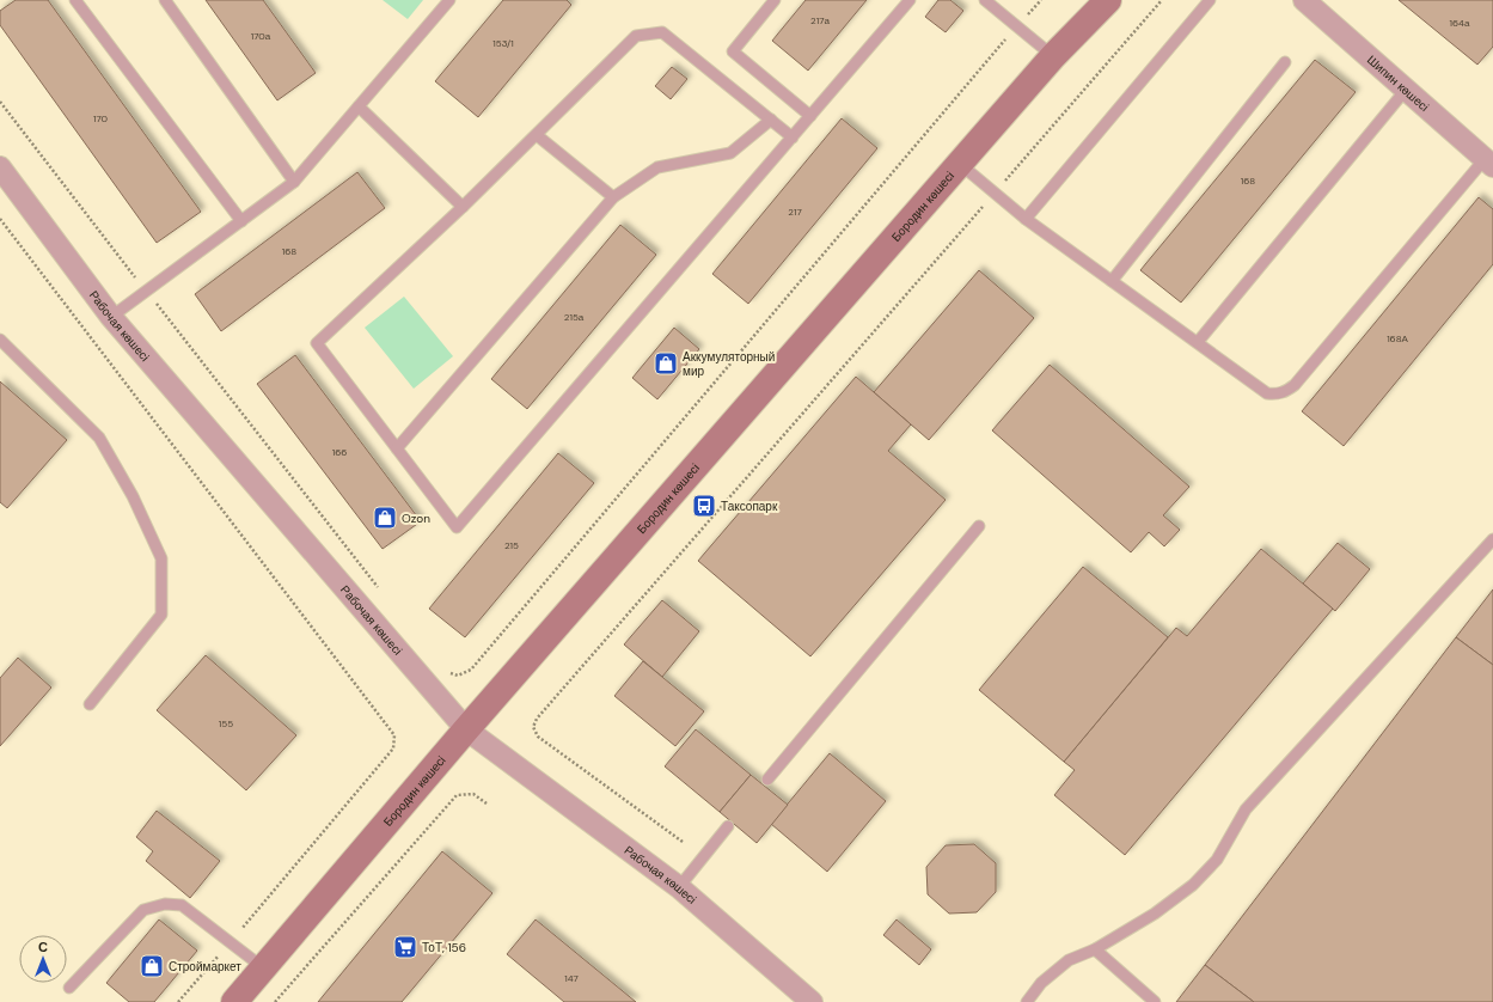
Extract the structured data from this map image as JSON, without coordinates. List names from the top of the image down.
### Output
{
  "streets": {
    "street": ["Шипин көшесі", "Бородин көшесі", "Рабочая көшесі"]
  },
  "crossings": [
    ["Бородин көшесі", "Рабочая көшесі"]
  ],
  "places": {
    "shop": ["Аккумуляторный мир", "Ozon", "Строймаркет"],
    "bus stop": ["Таксопарк"],
    "supermarket": ["ТоТ, 156"]
  },
  "house_numbers": [
    "217а",
    "164а",
    "170а",
    "153/1",
    "170",
    "168",
    "217",
    "168",
    "215а",
    "168А",
    "166",
    "215",
    "155",
    "147"
  ],
  "north": "top"
}
